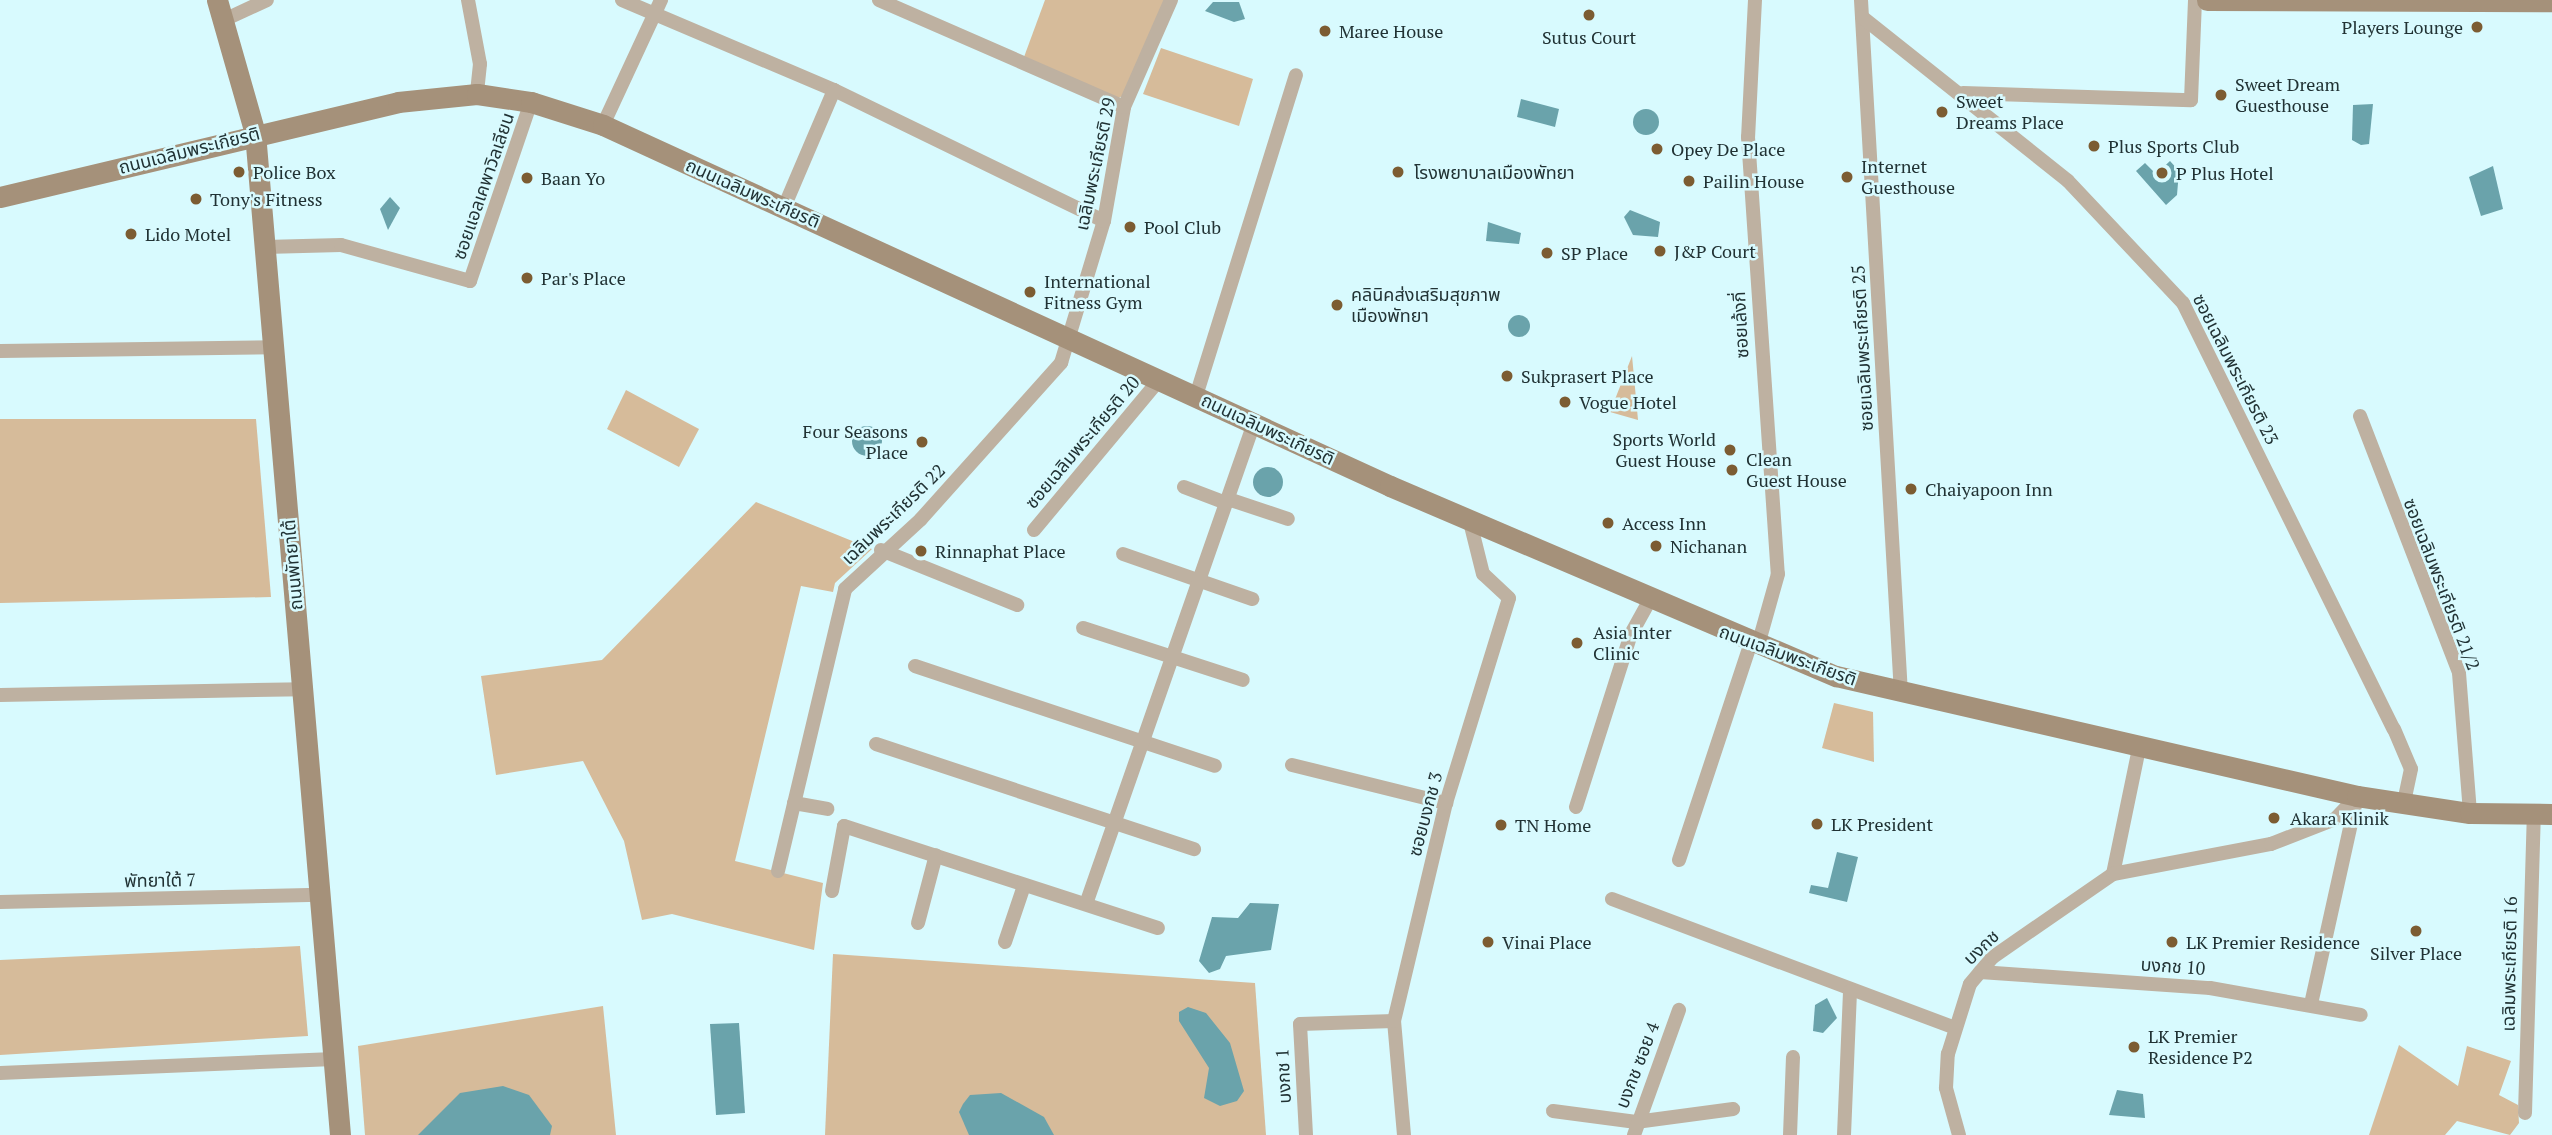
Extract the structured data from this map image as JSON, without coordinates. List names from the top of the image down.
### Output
{
  "streets": {
    "main road": ["ถนนเฉลิมพระเกียรติ", "ถนนพัทยาใต้"],
    "street": [
      "เฉลิมพระเกียรติ 29",
      "ซอยแอลเคพาวิลเลียน",
      "ซอยเล้งกี่",
      "ซอยเฉลิมพระเกียรติ 25",
      "ซอยเฉลิมพระเกียรติ 23",
      "ซอยเฉลิมพระเกียรติ 20",
      "เฉลิมพระเกียรติ 22",
      "ซอยเฉลิมพระเกียรติ 21/2",
      "ซอยบงกช 3",
      "พัทยาใต้ 7",
      "บงกช",
      "เฉลิมพระเกียรติ 16",
      "บงกช 10",
      "บงกช ซอย 4",
      "บงกช 1"
    ]
  },
  "crossings": [
    ["ถนนเฉลิมพระเกียรติ", "เฉลิมพระเกียรติ 29"],
    ["ถนนเฉลิมพระเกียรติ", "ซอยแอลเคพาวิลเลียน"],
    ["ถนนเฉลิมพระเกียรติ", "ซอยเล้งกี่"],
    ["ถนนเฉลิมพระเกียรติ", "ซอยเฉลิมพระเกียรติ 25"],
    ["ถนนเฉลิมพระเกียรติ", "ซอยเฉลิมพระเกียรติ 23"],
    ["ถนนเฉลิมพระเกียรติ", "ซอยเฉลิมพระเกียรติ 20"],
    ["ถนนเฉลิมพระเกียรติ", "เฉลิมพระเกียรติ 22"],
    ["ถนนเฉลิมพระเกียรติ", "ถนนพัทยาใต้"],
    ["ถนนเฉลิมพระเกียรติ", "ซอยเฉลิมพระเกียรติ 21/2"],
    ["ถนนเฉลิมพระเกียรติ", "ซอยบงกช 3"],
    ["ถนนเฉลิมพระเกียรติ", "เฉลิมพระเกียรติ 16"],
    ["เฉลิมพระเกียรติ 29", "เฉลิมพระเกียรติ 22"],
    ["ซอยแอลเคพาวิลเลียน", "ถนนพัทยาใต้"],
    ["ซอยเฉลิมพระเกียรติ 25", "ซอยเฉลิมพระเกียรติ 23"],
    ["ถนนพัทยาใต้", "พัทยาใต้ 7"],
    ["ซอยบงกช 3", "บงกช 1"],
    ["บงกช", "บงกช 10"]
  ],
  "places": [
    "Sutus Court",
    "Players Lounge",
    "Maree House",
    "Sweet Dream Guesthouse",
    "Sweet Dreams Place",
    "Plus Sports Club",
    "Opey De Place",
    "Police Box",
    "โรงพยาบาลเมืองพัทยา",
    "P Plus Hotel",
    "Internet Guesthouse",
    "Baan Yo",
    "Pailin House",
    "Tony's Fitness",
    "Pool Club",
    "Lido Motel",
    "J&P Court",
    "SP Place",
    "Par's Place",
    "International Fitness Gym",
    "คลินิคส่งเสริมสุขภาพ เมืองพัทยา",
    "Sukprasert Place",
    "Vogue Hotel",
    "Four Seasons Place",
    "Sports World Guest House",
    "Clean Guest House",
    "Chaiyapoon Inn",
    "Access Inn",
    "Nichanan",
    "Rinnaphat Place",
    "Asia Inter Clinic",
    "Akara Klinik",
    "LK President",
    "TN Home",
    "Silver Place",
    "Vinai Place",
    "LK Premier Residence",
    "LK Premier Residence P2"
  ]
}
